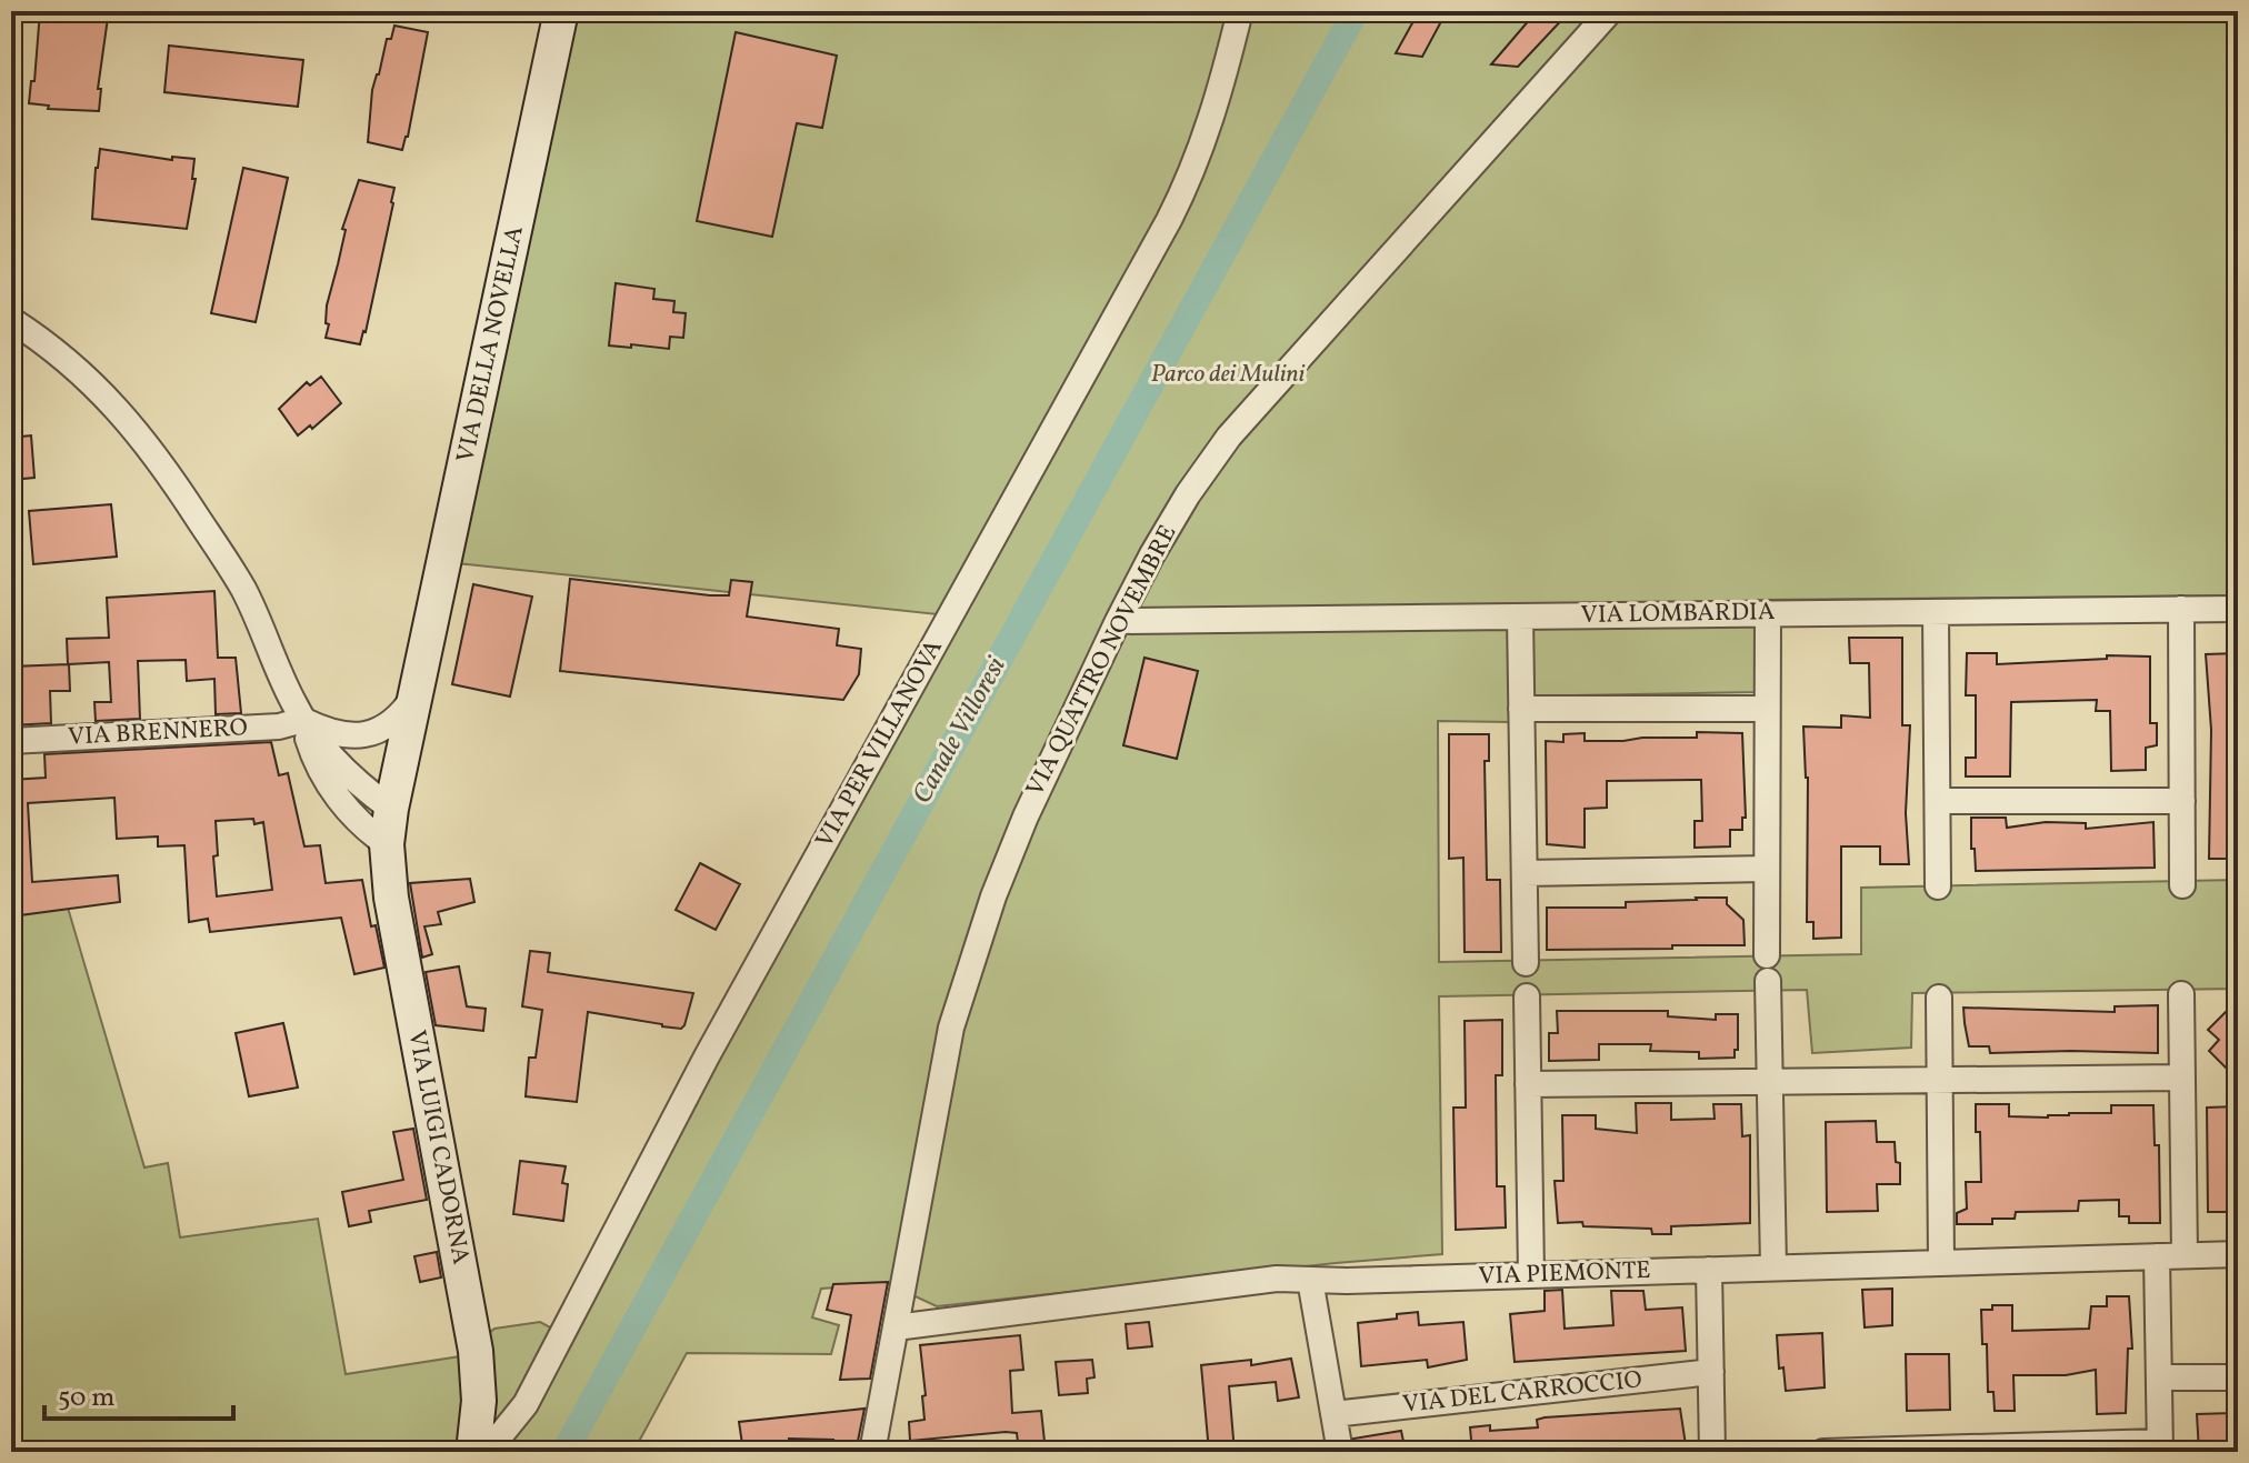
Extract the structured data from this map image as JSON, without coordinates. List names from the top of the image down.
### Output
{
  "streets": {
    "street": [
      "VIA DELLA NOVELLA",
      "VIA LOMBARDIA",
      "VIA QUATTRO NOVEMBRE",
      "VIA BRENNERO",
      "VIA PER VILLANOVA",
      "VIA LUIGI CADORNA",
      "VIA PIEMONTE",
      "VIA DEL CARROCCIO"
    ]
  },
  "crossings": [
    ["VIA DELLA NOVELLA", "VIA LUIGI CADORNA"],
    ["VIA LOMBARDIA", "VIA QUATTRO NOVEMBRE"],
    ["VIA QUATTRO NOVEMBRE", "VIA PIEMONTE"],
    ["VIA PER VILLANOVA", "VIA LUIGI CADORNA"]
  ],
  "water": ["Canale Villoresi"],
  "parks": ["Parco dei Mulini"],
  "scale_bar": "50 m"
}
